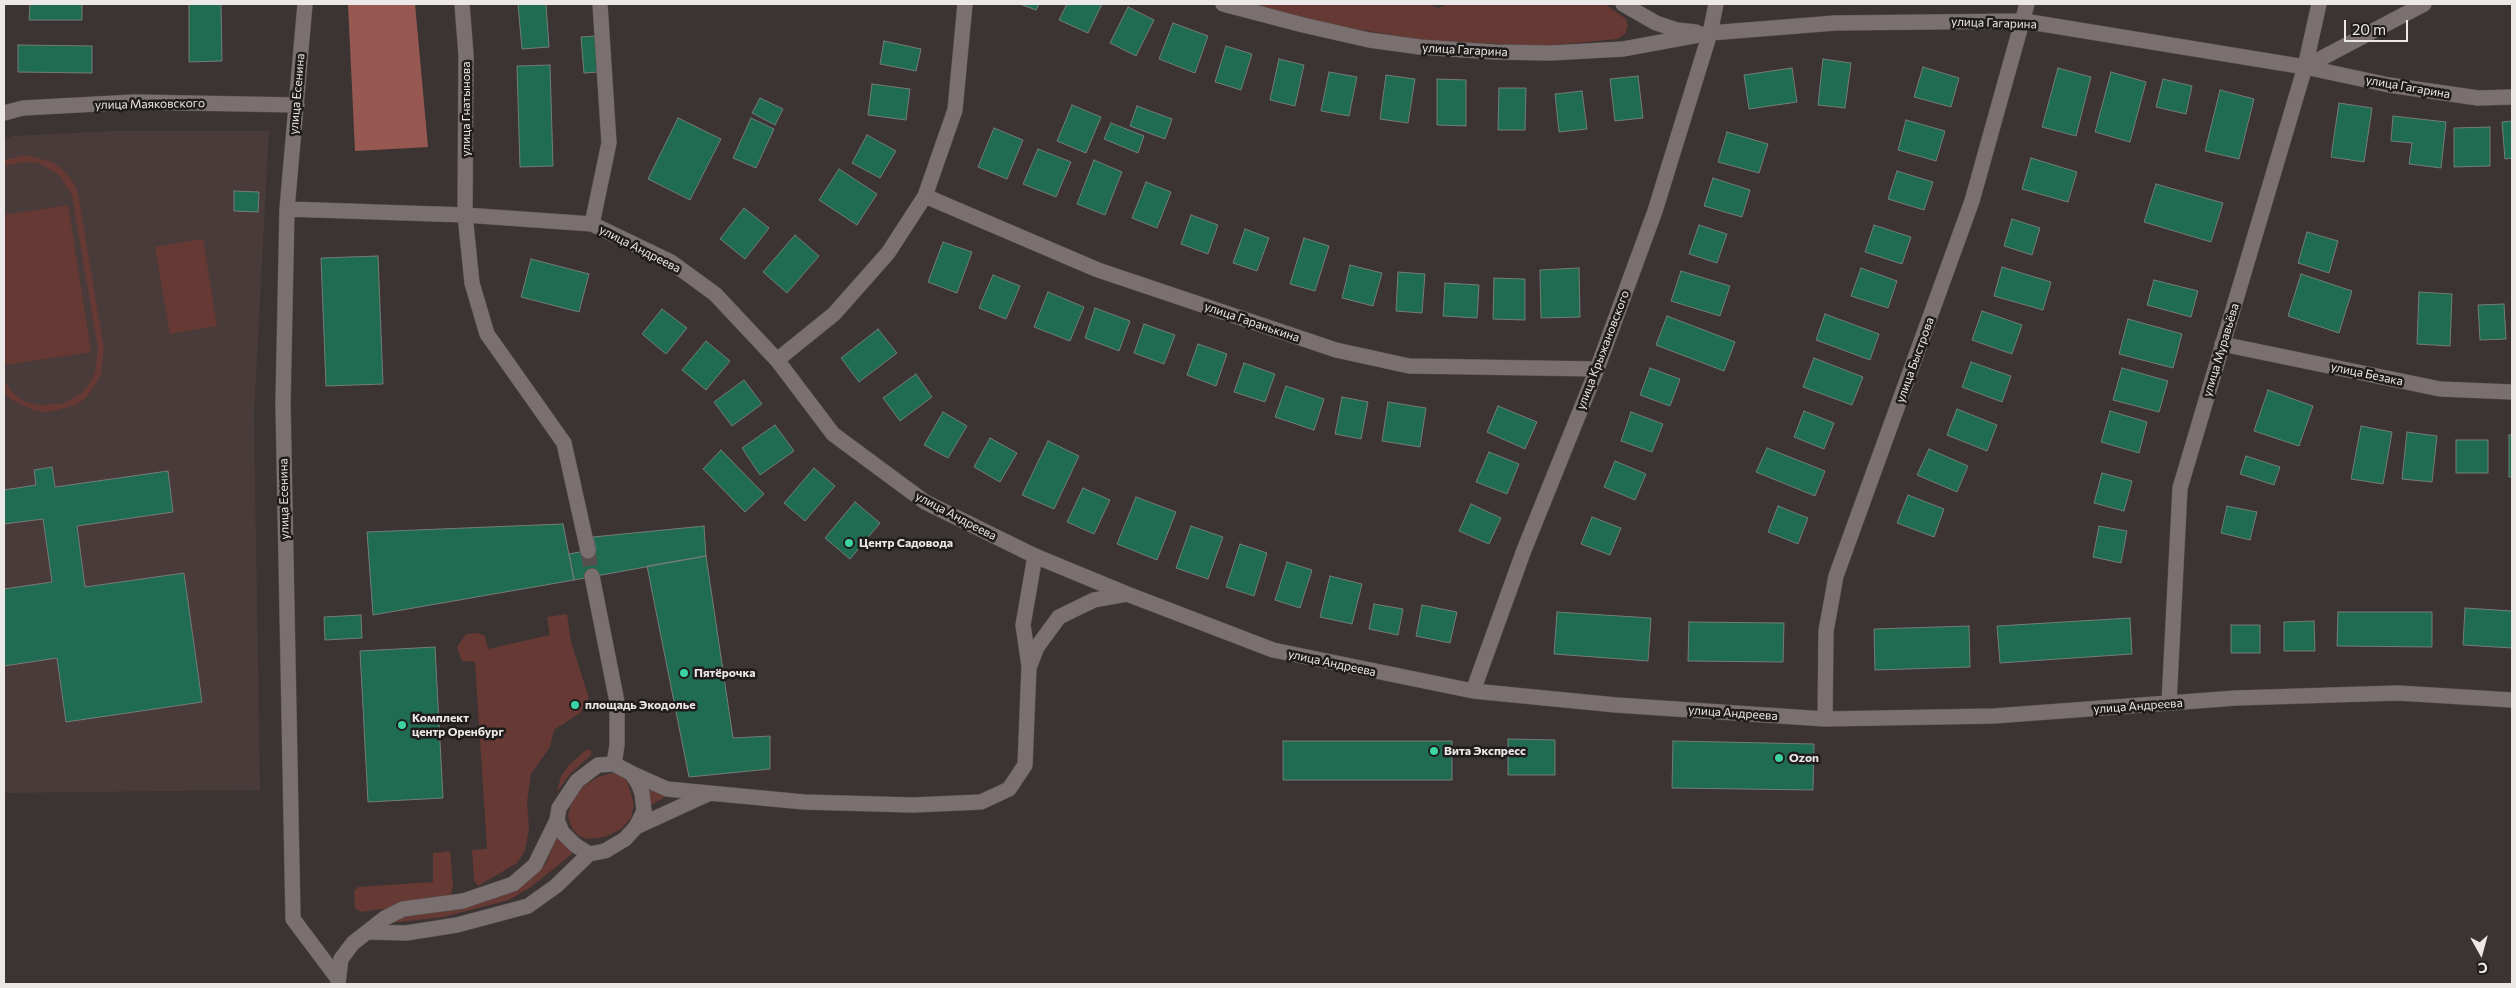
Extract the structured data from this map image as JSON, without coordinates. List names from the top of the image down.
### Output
{
  "streets": {
    "street": [
      "улица Гагарина",
      "улица Есенина",
      "улица Маяковского",
      "улица Гнатынова",
      "улица Андреева",
      "улица Гаранькина",
      "улица Крыжановского",
      "улица Муравьёва",
      "улица Быстрова",
      "улица Безака"
    ]
  },
  "crossings": [
    ["улица Гагарина", "улица Крыжановского"],
    ["улица Гагарина", "улица Муравьёва"],
    ["улица Гагарина", "улица Быстрова"],
    ["улица Есенина", "улица Маяковского"],
    ["улица Есенина", "улица Андреева"],
    ["улица Гнатынова", "улица Андреева"],
    ["улица Андреева", "улица Крыжановского"],
    ["улица Андреева", "улица Муравьёва"],
    ["улица Андреева", "улица Быстрова"],
    ["улица Гаранькина", "улица Крыжановского"],
    ["улица Муравьёва", "улица Безака"]
  ],
  "places": [
    "Центр Садовода",
    "Пятёрочка",
    "площадь Экодолье",
    "Комплект центр Оренбург",
    "Вита Экспресс",
    "Ozon"
  ],
  "scale_bar": "20 m",
  "north": "bottom"
}
